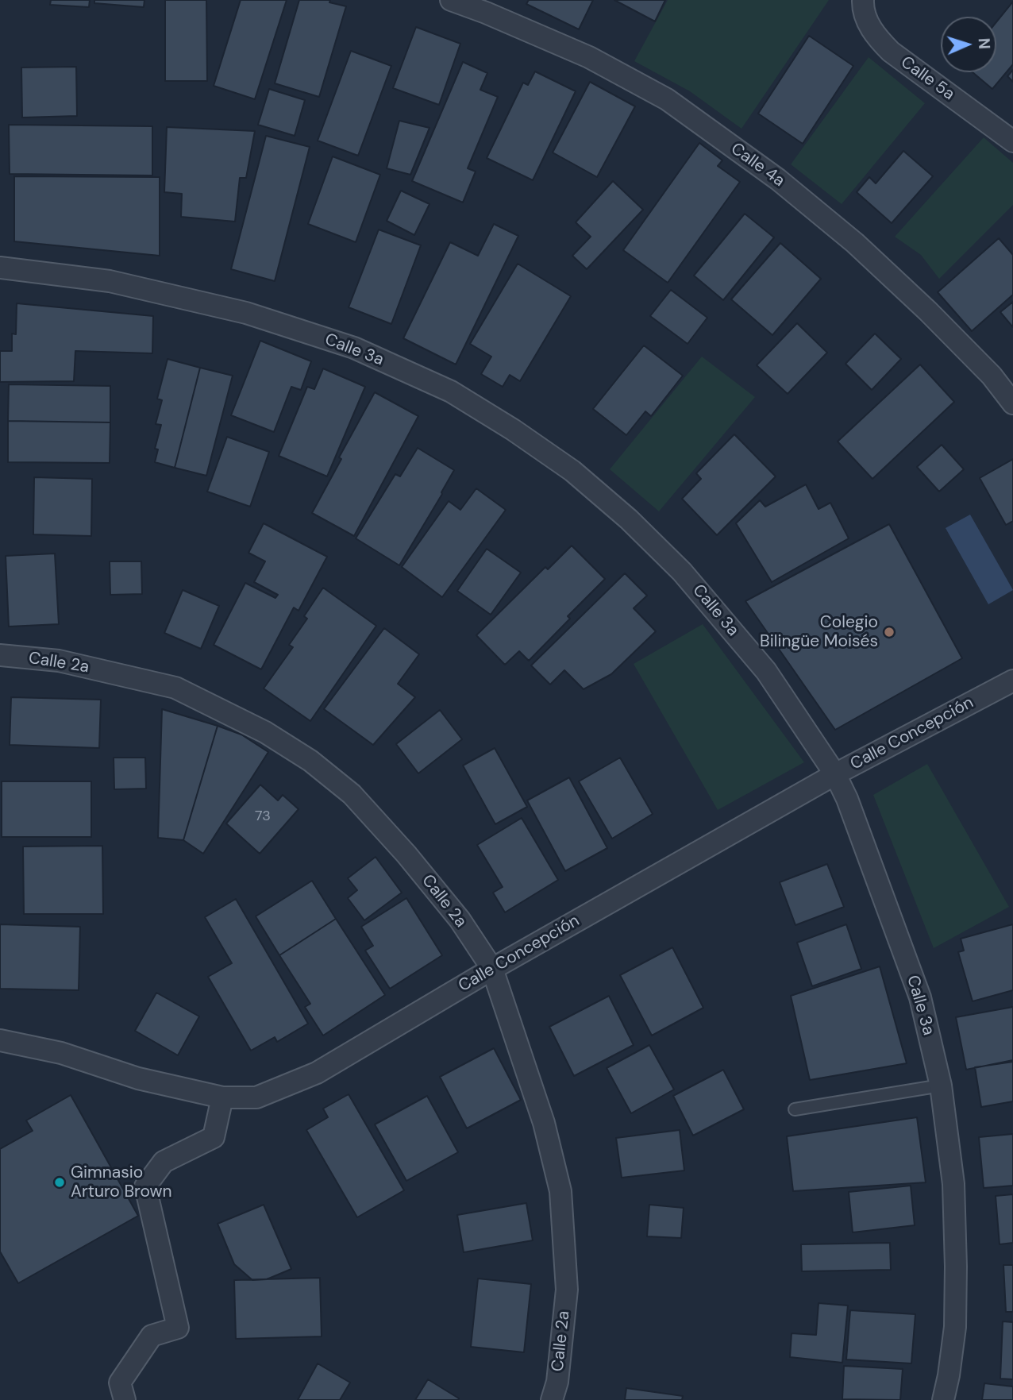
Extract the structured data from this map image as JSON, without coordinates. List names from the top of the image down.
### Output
{
  "streets": {
    "street": [
      "Calle 5a",
      "Calle 4a",
      "Calle 3a",
      "Calle 2a",
      "Calle Concepción"
    ]
  },
  "crossings": [
    ["Calle 3a", "Calle Concepción"],
    ["Calle 2a", "Calle Concepción"]
  ],
  "places": ["Colegio Bilingüe Moisés", "Gimnasio Arturo Brown"],
  "house_numbers": ["73"],
  "north": "right"
}
